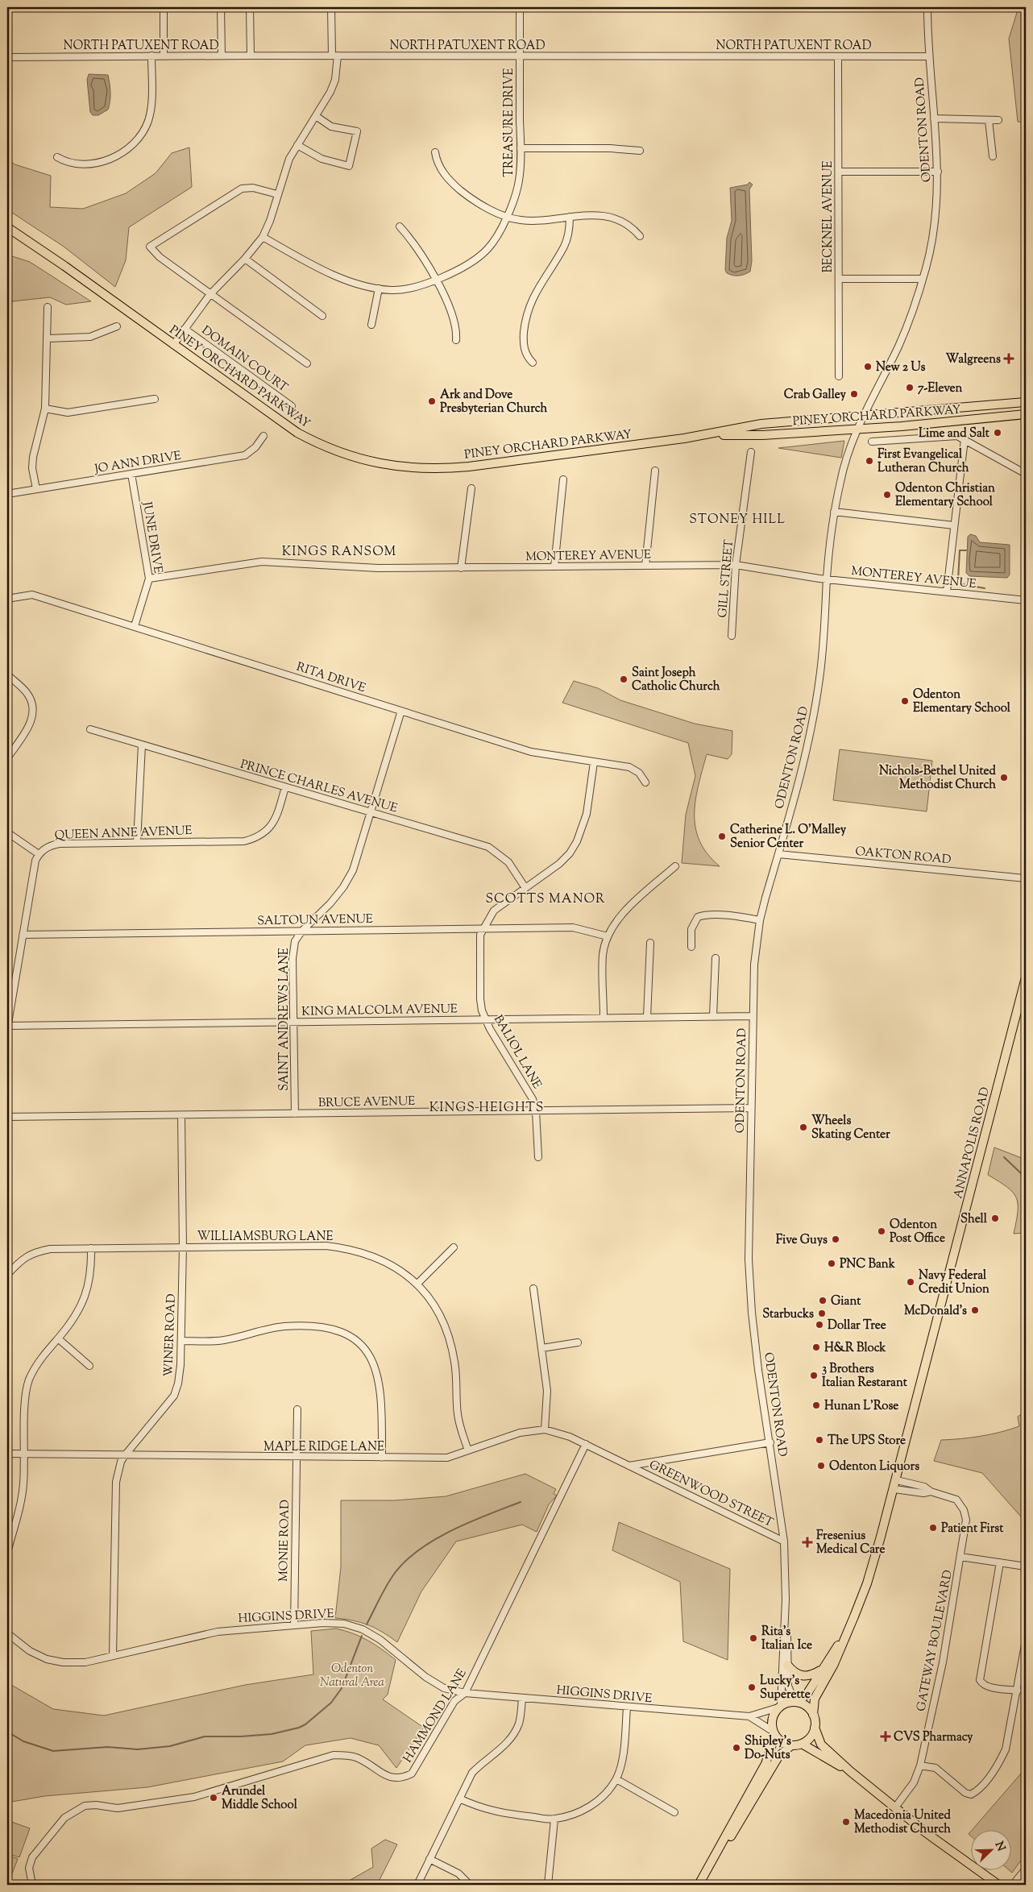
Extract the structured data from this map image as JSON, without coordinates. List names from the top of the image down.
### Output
{
  "streets": {
    "main road": ["PINEY ORCHARD PARKWAY", "ANNAPOLIS ROAD"],
    "street": [
      "NORTH PATUXENT ROAD",
      "TREASURE DRIVE",
      "ODENTON ROAD",
      "BECKNEL AVENUE",
      "DOMAIN COURT",
      "JO ANN DRIVE",
      "JUNE DRIVE",
      "MONTEREY AVENUE",
      "GILL STREET",
      "RITA DRIVE",
      "PRINCE CHARLES AVENUE",
      "QUEEN ANNE AVENUE",
      "OAKTON ROAD",
      "SALTOUN AVENUE",
      "KING MALCOLM AVENUE",
      "SAINT ANDREWS LANE",
      "BALIOL LANE",
      "BRUCE AVENUE",
      "WILLIAMSBURG LANE",
      "WINER ROAD",
      "MAPLE RIDGE LANE",
      "GREENWOOD STREET",
      "MONIE ROAD",
      "HIGGINS DRIVE",
      "GATEWAY BOULEVARD",
      "HAMMOND LANE"
    ]
  },
  "crossings": [
    ["NORTH PATUXENT ROAD", "TREASURE DRIVE"],
    ["NORTH PATUXENT ROAD", "ODENTON ROAD"],
    ["NORTH PATUXENT ROAD", "BECKNEL AVENUE"],
    ["ODENTON ROAD", "PINEY ORCHARD PARKWAY"],
    ["ODENTON ROAD", "MONTEREY AVENUE"],
    ["ODENTON ROAD", "OAKTON ROAD"],
    ["ODENTON ROAD", "KING MALCOLM AVENUE"],
    ["ODENTON ROAD", "BRUCE AVENUE"],
    ["ODENTON ROAD", "ANNAPOLIS ROAD"],
    ["ODENTON ROAD", "GREENWOOD STREET"],
    ["ODENTON ROAD", "HIGGINS DRIVE"],
    ["JO ANN DRIVE", "JUNE DRIVE"],
    ["JUNE DRIVE", "MONTEREY AVENUE"],
    ["JUNE DRIVE", "RITA DRIVE"],
    ["MONTEREY AVENUE", "GILL STREET"],
    ["RITA DRIVE", "SAINT ANDREWS LANE"],
    ["RITA DRIVE", "BALIOL LANE"],
    ["PRINCE CHARLES AVENUE", "QUEEN ANNE AVENUE"],
    ["PRINCE CHARLES AVENUE", "SAINT ANDREWS LANE"],
    ["PRINCE CHARLES AVENUE", "BALIOL LANE"],
    ["SALTOUN AVENUE", "SAINT ANDREWS LANE"],
    ["SALTOUN AVENUE", "BALIOL LANE"],
    ["KING MALCOLM AVENUE", "SAINT ANDREWS LANE"],
    ["KING MALCOLM AVENUE", "BALIOL LANE"],
    ["SAINT ANDREWS LANE", "BRUCE AVENUE"],
    ["BALIOL LANE", "BRUCE AVENUE"],
    ["BRUCE AVENUE", "WINER ROAD"],
    ["ANNAPOLIS ROAD", "HIGGINS DRIVE"],
    ["ANNAPOLIS ROAD", "GATEWAY BOULEVARD"],
    ["WILLIAMSBURG LANE", "WINER ROAD"],
    ["WILLIAMSBURG LANE", "MAPLE RIDGE LANE"],
    ["WINER ROAD", "MAPLE RIDGE LANE"],
    ["WINER ROAD", "HIGGINS DRIVE"],
    ["MAPLE RIDGE LANE", "GREENWOOD STREET"],
    ["MAPLE RIDGE LANE", "MONIE ROAD"],
    ["MAPLE RIDGE LANE", "HAMMOND LANE"],
    ["MONIE ROAD", "HIGGINS DRIVE"],
    ["HIGGINS DRIVE", "HAMMOND LANE"]
  ],
  "districts": [
    "STONEY HILL",
    "KINGS RANSOM",
    "SCOTTS MANOR",
    "KINGS HEIGHTS"
  ],
  "parks": ["Odenton Natural Area"],
  "places": {
    "health": ["Walgreens", "Fresenius Medical Care", "CVS Pharmacy"],
    "other": [
      "New 2 Us",
      "7-Eleven",
      "Crab Galley",
      "Ark and Dove Presbyterian Church",
      "Lime and Salt",
      "First Evangelical Lutheran Church",
      "Odenton Christian Elementary School",
      "Saint Joseph Catholic Church",
      "Odenton Elementary School",
      "Nichols-Bethel United Methodist Church",
      "Catherine L. O'Malley Senior Center",
      "Wheels Skating Center",
      "Shell",
      "Odenton Post Office",
      "Five Guys",
      "PNC Bank",
      "Navy Federal Credit Union",
      "Giant",
      "McDonald's",
      "Starbucks",
      "Dollar Tree",
      "H&R Block",
      "3 Brothers Italian Restarant",
      "Hunan L'Rose",
      "The UPS Store",
      "Odenton Liquors",
      "Patient First",
      "Rita's Italian Ice",
      "Lucky's Superette",
      "Shipley's Do-Nuts",
      "Arundel Middle School",
      "Macedonia United Methodist Church"
    ]
  },
  "north": "top right"
}
